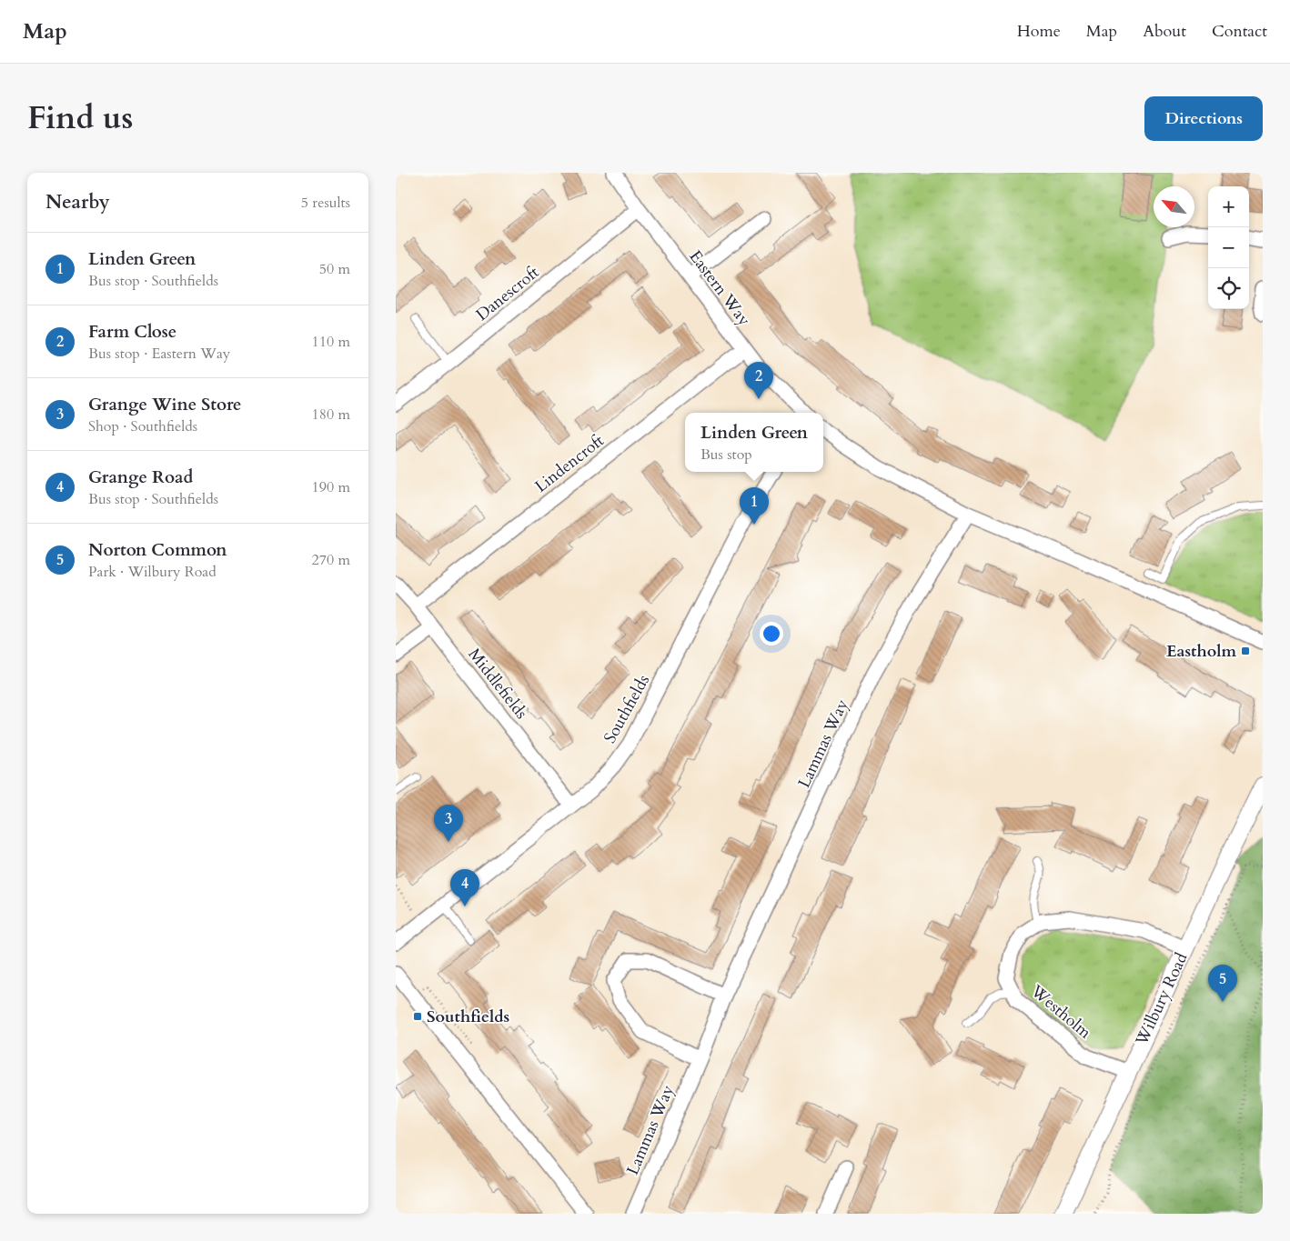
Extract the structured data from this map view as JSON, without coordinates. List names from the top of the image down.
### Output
{
  "streets": {
    "street": [
      "Eastern Way",
      "Danescroft",
      "Lindencroft",
      "Middlefields",
      "Southfields",
      "Lammas Way",
      "Wilbury Road",
      "Westholm"
    ]
  },
  "crossings": [
    ["Eastern Way", "Danescroft"],
    ["Eastern Way", "Lindencroft"],
    ["Lindencroft", "Middlefields"],
    ["Middlefields", "Southfields"],
    ["Wilbury Road", "Westholm"]
  ],
  "places": {
    "transit": ["Eastholm", "Southfields"]
  },
  "north": "top left",
  "page": {
    "header": "Map",
    "nav": [
      "Home",
      "Map",
      "About",
      "Contact"
    ],
    "title": "Find us",
    "buttons": "Directions",
    "heading": ["Nearby", "5 results"],
    "map_buttons": ["+", "−"],
    "list": [
      {
        "mark": "1",
        "name": "Linden Green",
        "note": "Bus stop · Southfields",
        "value": "50 m"
      },
      {
        "mark": "2",
        "name": "Farm Close",
        "note": "Bus stop · Eastern Way",
        "value": "110 m"
      },
      {
        "mark": "3",
        "name": "Grange Wine Store",
        "note": "Shop · Southfields",
        "value": "180 m"
      },
      {
        "mark": "4",
        "name": "Grange Road",
        "note": "Bus stop · Southfields",
        "value": "190 m"
      },
      {
        "mark": "5",
        "name": "Norton Common",
        "note": "Park · Wilbury Road",
        "value": "270 m"
      }
    ],
    "pins": [
      "2",
      "1",
      "3",
      "4",
      "5"
    ],
    "popup": ["Linden Green", "Bus stop"]
  }
}
